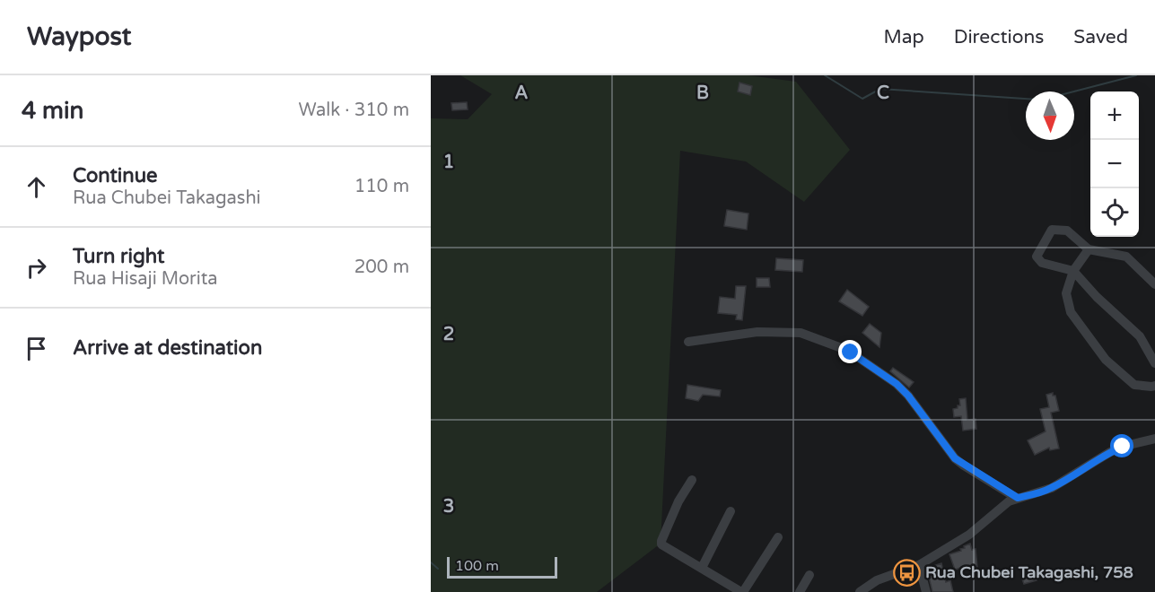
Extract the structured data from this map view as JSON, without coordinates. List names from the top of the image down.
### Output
{
  "places": {
    "bus stop": ["Rua Chubei Takagashi, 758"]
  },
  "scale_bar": "100 m",
  "north": "bottom",
  "page": {
    "header": "Waypost",
    "nav": ["Map", "Directions", "Saved"],
    "heading": ["4 min", "Walk · 310 m"],
    "map_buttons": ["+", "−"],
    "list": [
      ["Continue", "Rua Chubei Takagashi", "110 m"],
      ["Turn right", "Rua Hisaji Morita", "200 m"],
      "Arrive at destination"
    ],
    "scale": "100 m"
  },
  "grid": {
    "columns": ["A", "B", "C"],
    "rows": ["1", "2", "3"]
  }
}
